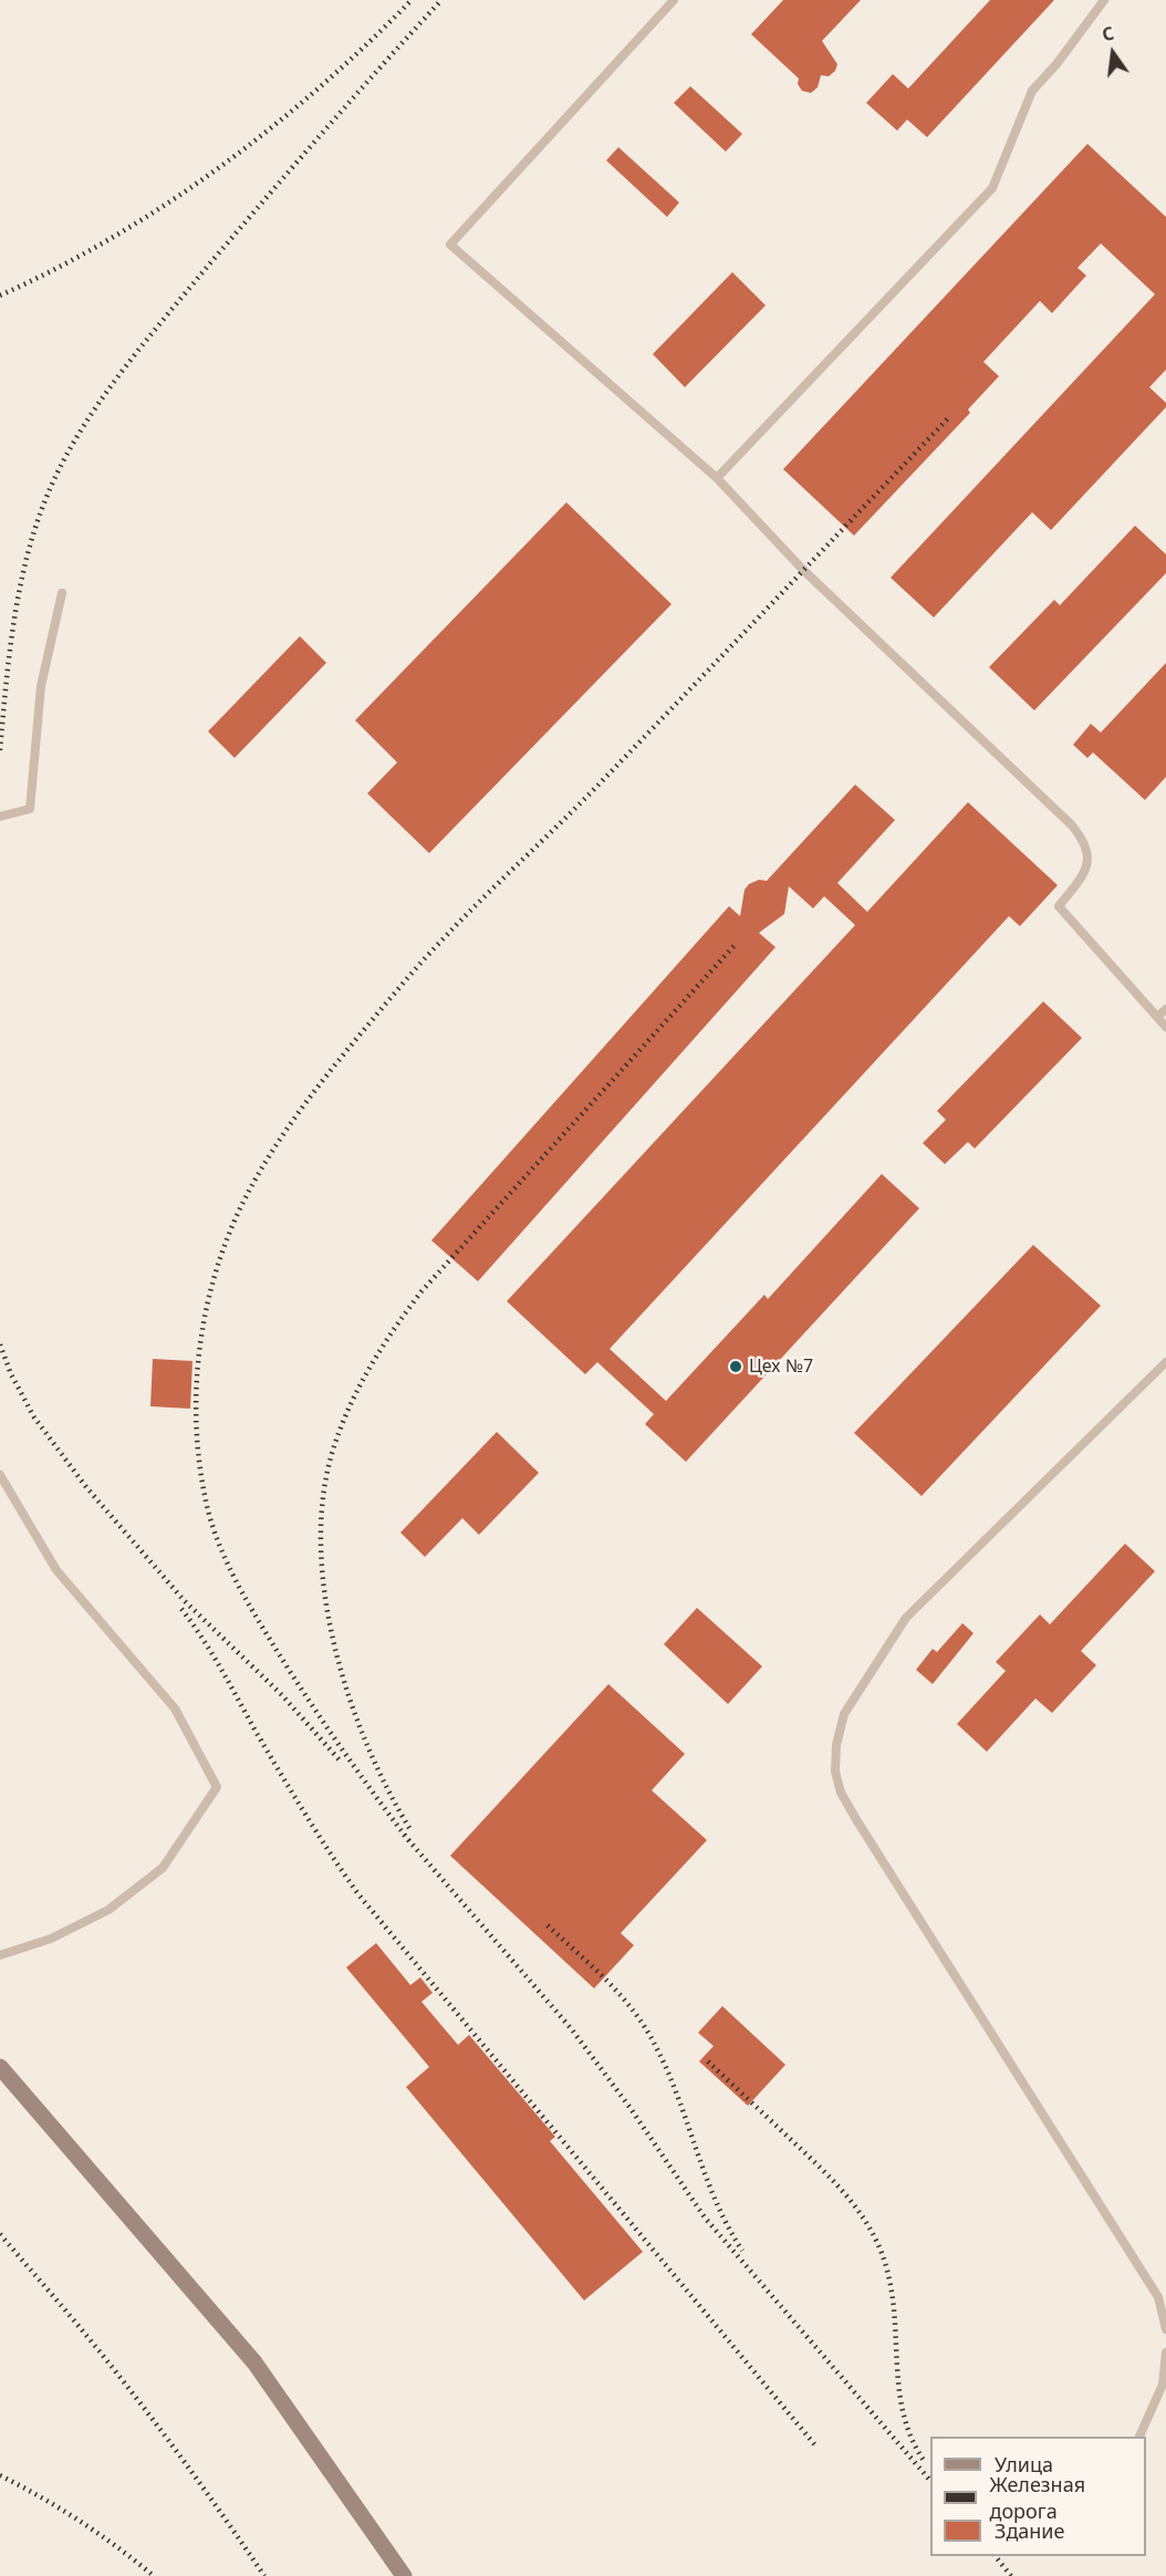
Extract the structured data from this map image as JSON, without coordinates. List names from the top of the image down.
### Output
{
  "places": ["Цех №7"],
  "legend": ["Улица", "Железная дорога", "Здание"],
  "north": "top"
}
